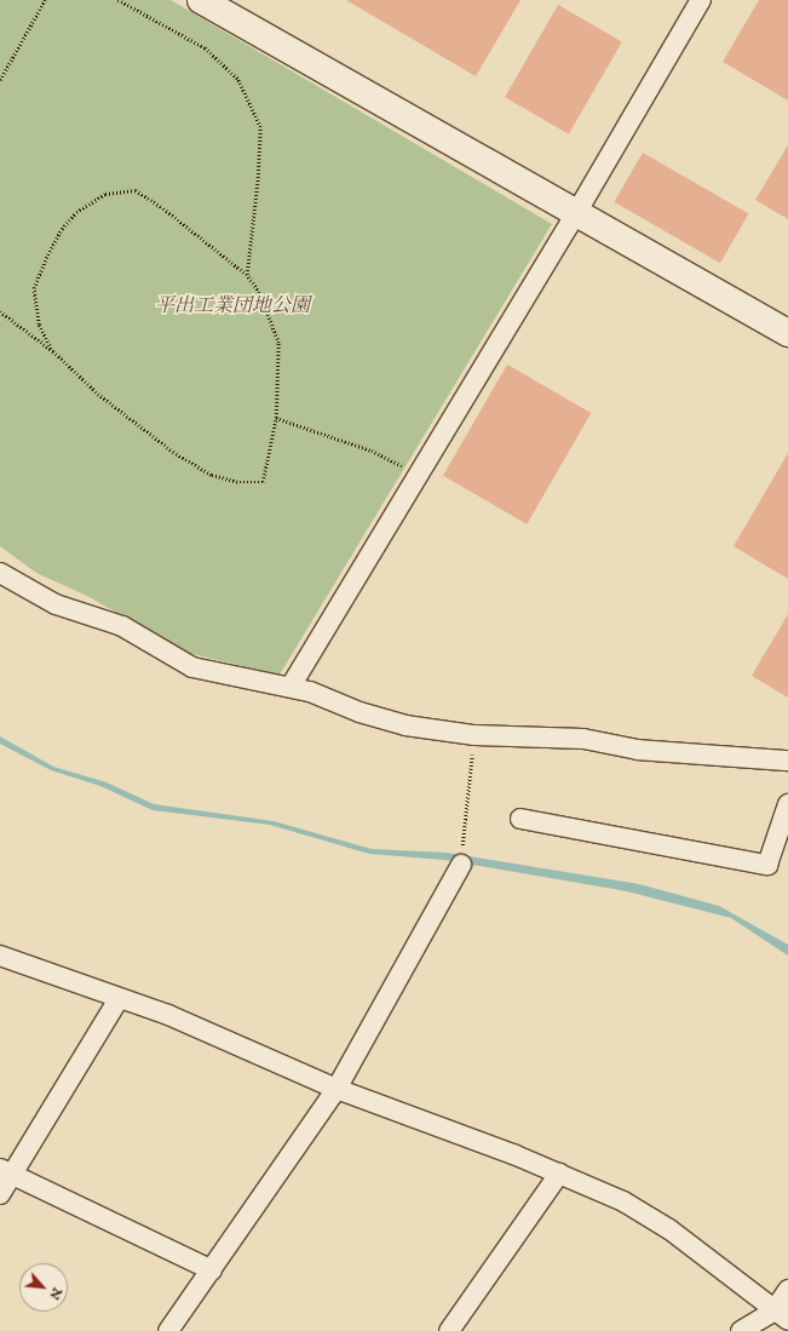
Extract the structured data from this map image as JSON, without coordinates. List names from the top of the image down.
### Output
{
  "parks": ["平出工業団地公園"],
  "north": "bottom right"
}
